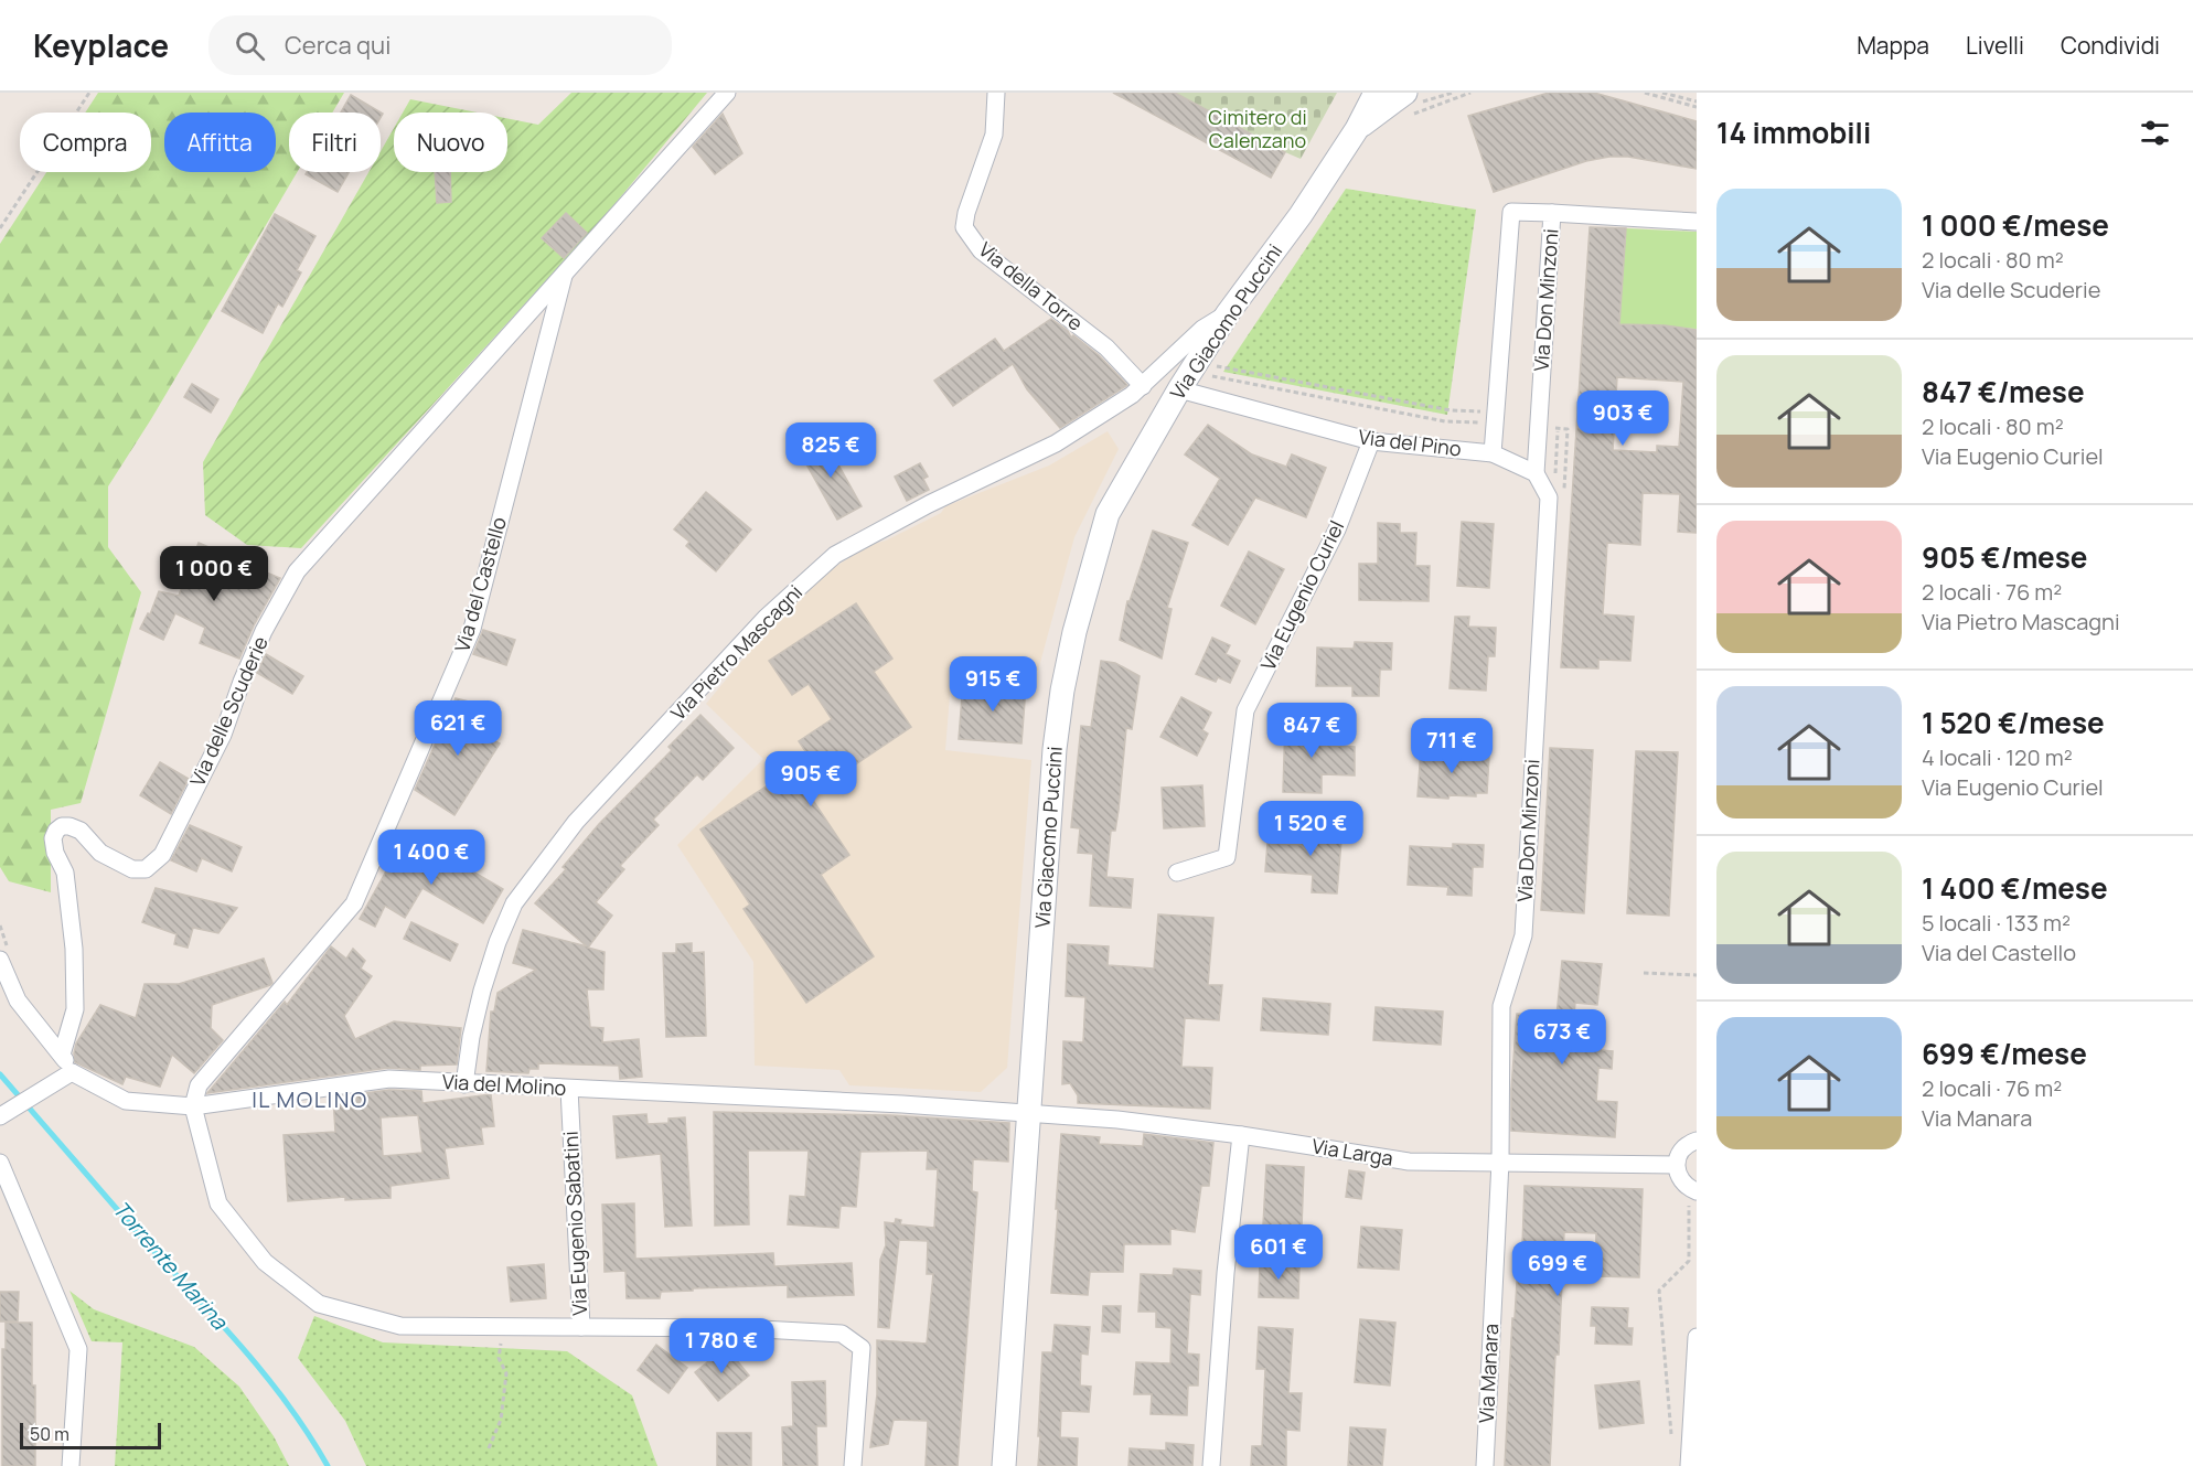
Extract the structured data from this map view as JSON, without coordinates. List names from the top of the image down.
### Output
{
  "streets": {
    "street": [
      "Via della Torre",
      "Via Don Minzoni",
      "Via Giacomo Puccini",
      "Via del Pino",
      "Via del Castello",
      "Via Eugenio Curiel",
      "Via Pietro Mascagni",
      "Via delle Scuderie",
      "Via del Molino",
      "Via Larga",
      "Via Eugenio Sabatini",
      "Via Manara"
    ]
  },
  "crossings": [
    ["Via della Torre", "Via Pietro Mascagni"],
    ["Via Don Minzoni", "Via del Pino"],
    ["Via Don Minzoni", "Via Larga"],
    ["Via Don Minzoni", "Via Manara"],
    ["Via Giacomo Puccini", "Via del Pino"],
    ["Via Giacomo Puccini", "Via Pietro Mascagni"],
    ["Via Giacomo Puccini", "Via del Molino"],
    ["Via Giacomo Puccini", "Via Larga"],
    ["Via del Pino", "Via Eugenio Curiel"],
    ["Via del Castello", "Via delle Scuderie"],
    ["Via del Castello", "Via del Molino"],
    ["Via del Castello", "Via Eugenio Sabatini"],
    ["Via Pietro Mascagni", "Via del Molino"],
    ["Via del Molino", "Via Larga"],
    ["Via del Molino", "Via Eugenio Sabatini"],
    ["Via Larga", "Via Manara"]
  ],
  "districts": ["IL MOLINO"],
  "water": ["Torrente Marina"],
  "parks": ["Cimitero di Calenzano"],
  "scale_bar": "50 m",
  "page": {
    "header": "Keyplace",
    "search": "Cerca qui",
    "nav": ["Mappa", "Livelli", "Condividi"],
    "heading": "14 immobili",
    "chip": [
      "Compra",
      "Affitta",
      "Filtri",
      "Nuovo"
    ],
    "list": [
      {
        "name": "1 000 €/mese",
        "note": "2 locali · 80 m² · Via delle Scuderie"
      },
      {
        "name": "847 €/mese",
        "note": "2 locali · 80 m² · Via Eugenio Curiel"
      },
      {
        "name": "905 €/mese",
        "note": "2 locali · 76 m² · Via Pietro Mascagni"
      },
      {
        "name": "1 520 €/mese",
        "note": "4 locali · 120 m² · Via Eugenio Curiel"
      },
      {
        "name": "1 400 €/mese",
        "note": "5 locali · 133 m² · Via del Castello"
      },
      {
        "name": "699 €/mese",
        "note": "2 locali · 76 m² · Via Manara"
      }
    ],
    "price": [
      "903 €",
      "825 €",
      "1 000 €",
      "915 €",
      "621 €",
      "847 €",
      "711 €",
      "905 €",
      "1 520 €",
      "1 400 €",
      "673 €",
      "601 €",
      "699 €",
      "1 780 €"
    ],
    "scale": "50 m"
  }
}
